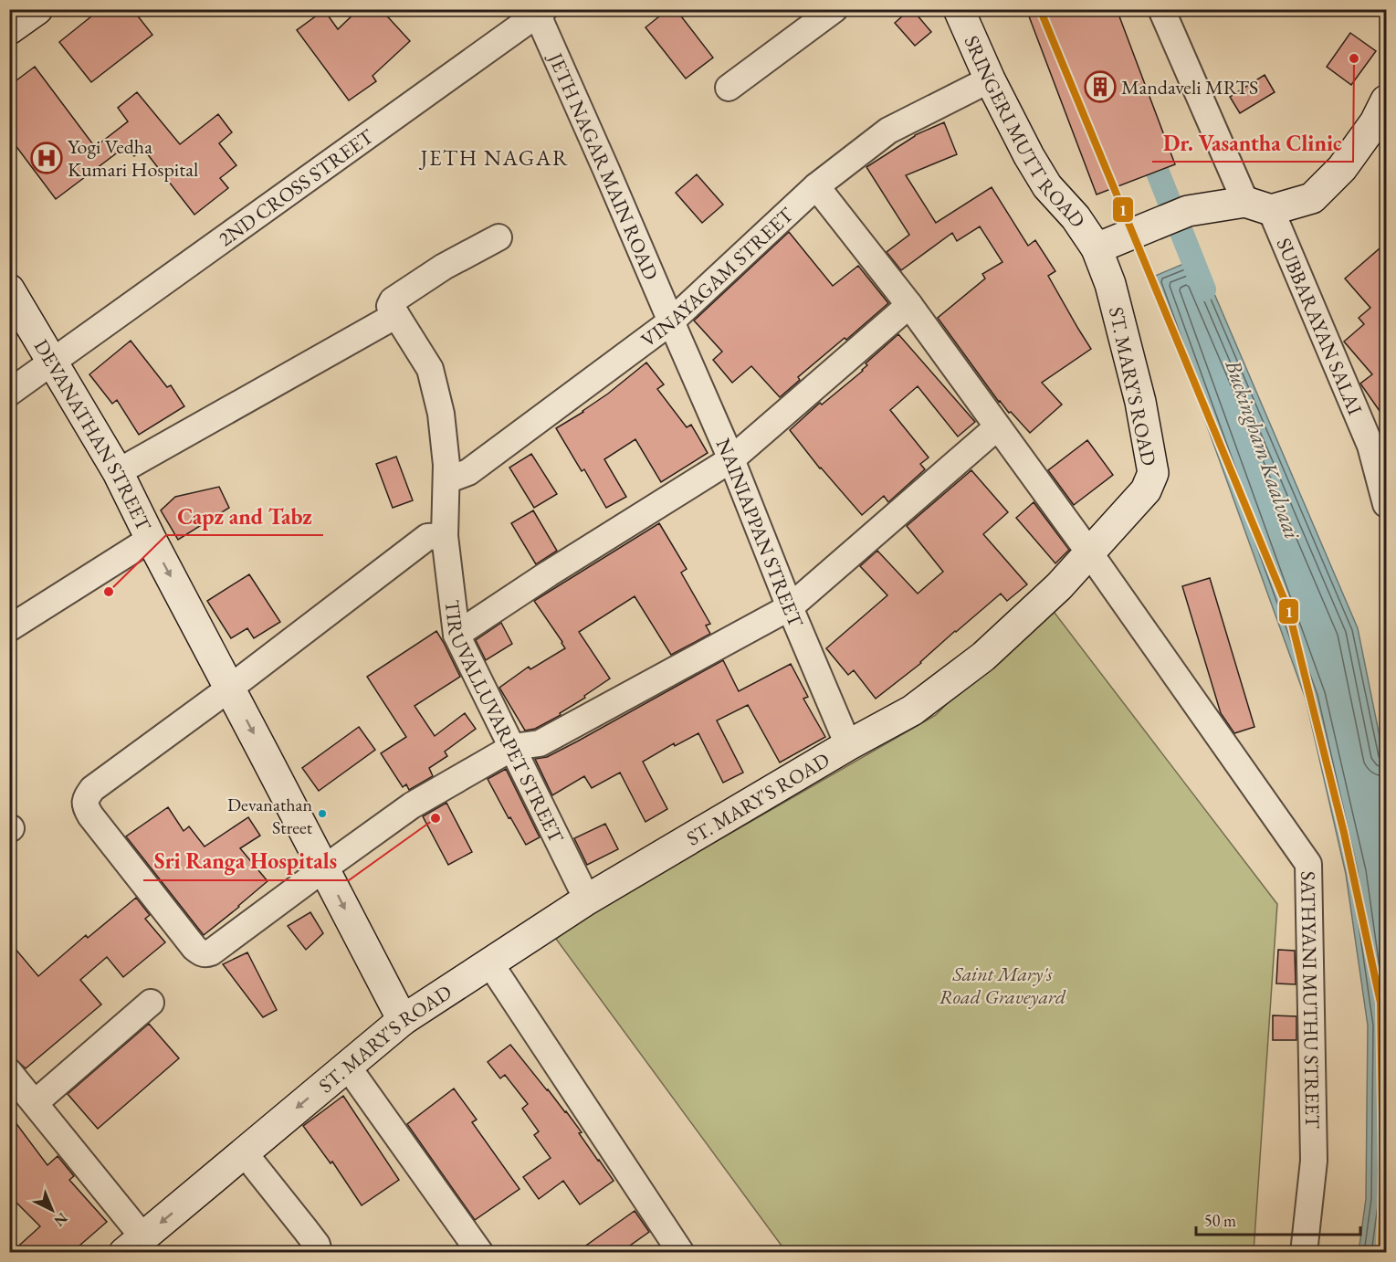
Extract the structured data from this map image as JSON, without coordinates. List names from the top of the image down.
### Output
{
  "streets": {
    "main road": ["SRINGERI MUTT ROAD", "ST. MARY'S ROAD", "DEVANATHAN STREET"],
    "street": [
      "JETH NAGAR MAIN ROAD",
      "2ND CROSS STREET",
      "VINAYAGAM STREET",
      "SUBBARAYAN SALAI",
      "NAINIAPPAN STREET",
      "TIRUVALLUVARPET STREET",
      "SATHYANI MUTHU STREET"
    ]
  },
  "crossings": [
    ["SRINGERI MUTT ROAD", "VINAYAGAM STREET"],
    ["SRINGERI MUTT ROAD", "ST. MARY'S ROAD"],
    ["JETH NAGAR MAIN ROAD", "2ND CROSS STREET"],
    ["JETH NAGAR MAIN ROAD", "VINAYAGAM STREET"],
    ["JETH NAGAR MAIN ROAD", "NAINIAPPAN STREET"],
    ["2ND CROSS STREET", "DEVANATHAN STREET"],
    ["VINAYAGAM STREET", "NAINIAPPAN STREET"],
    ["VINAYAGAM STREET", "TIRUVALLUVARPET STREET"],
    ["VINAYAGAM STREET", "SATHYANI MUTHU STREET"],
    ["ST. MARY'S ROAD", "DEVANATHAN STREET"],
    ["ST. MARY'S ROAD", "NAINIAPPAN STREET"],
    ["ST. MARY'S ROAD", "TIRUVALLUVARPET STREET"],
    ["ST. MARY'S ROAD", "SATHYANI MUTHU STREET"]
  ],
  "one_way": ["DEVANATHAN STREET"],
  "districts": ["JETH NAGAR"],
  "water": ["Buckingham Kaalvaai"],
  "parks": ["Saint Mary's Road Graveyard"],
  "places": {
    "other": [
      "Dr. Vasantha Clinic",
      "Capz and Tabz",
      "Devanathan Street",
      "Sri Ranga Hospitals"
    ],
    "building": ["Mandaveli MRTS"],
    "hospital": ["Yogi Vedha Kumari Hospital"]
  },
  "lines": ["transit line 1"],
  "scale_bar": "50 m",
  "north": "bottom right"
}
